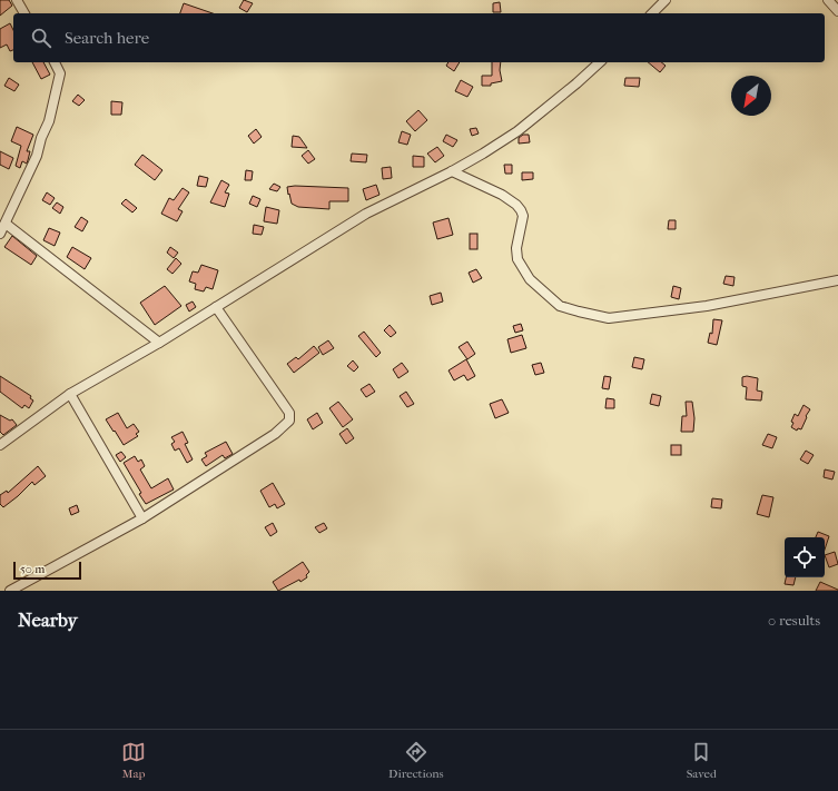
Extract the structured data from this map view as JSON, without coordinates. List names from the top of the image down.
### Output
{
  "scale_bar": "50 m",
  "north": "bottom left",
  "page": {
    "search": "Search here",
    "scale": "50 m",
    "heading": ["Nearby", "0 results"],
    "nav": ["Map", "Directions", "Saved"]
  }
}
